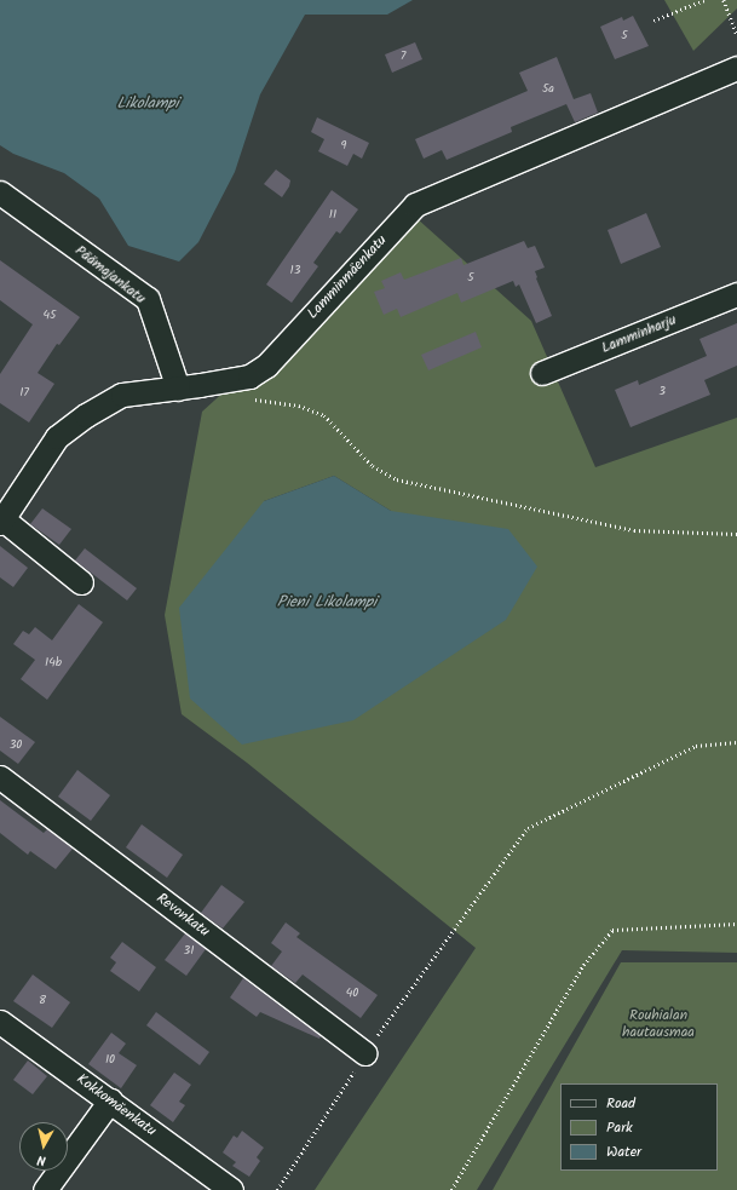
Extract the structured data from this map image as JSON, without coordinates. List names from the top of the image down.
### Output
{
  "streets": {
    "street": [
      "Päämajankatu",
      "Lamminmäenkatu",
      "Lamminharju",
      "Revonkatu",
      "Kokkomäenkatu"
    ]
  },
  "crossings": [
    ["Päämajankatu", "Lamminmäenkatu"]
  ],
  "water": ["Likolampi", "Pieni Likolampi"],
  "parks": ["Rouhialan hautausmaa"],
  "house_numbers": [
    "5",
    "7",
    "5a",
    "9",
    "11",
    "13",
    "5",
    "45",
    "3",
    "17",
    "14b",
    "30",
    "31",
    "40",
    "8",
    "10"
  ],
  "legend": ["Road", "Park", "Water"],
  "north": "bottom"
}
